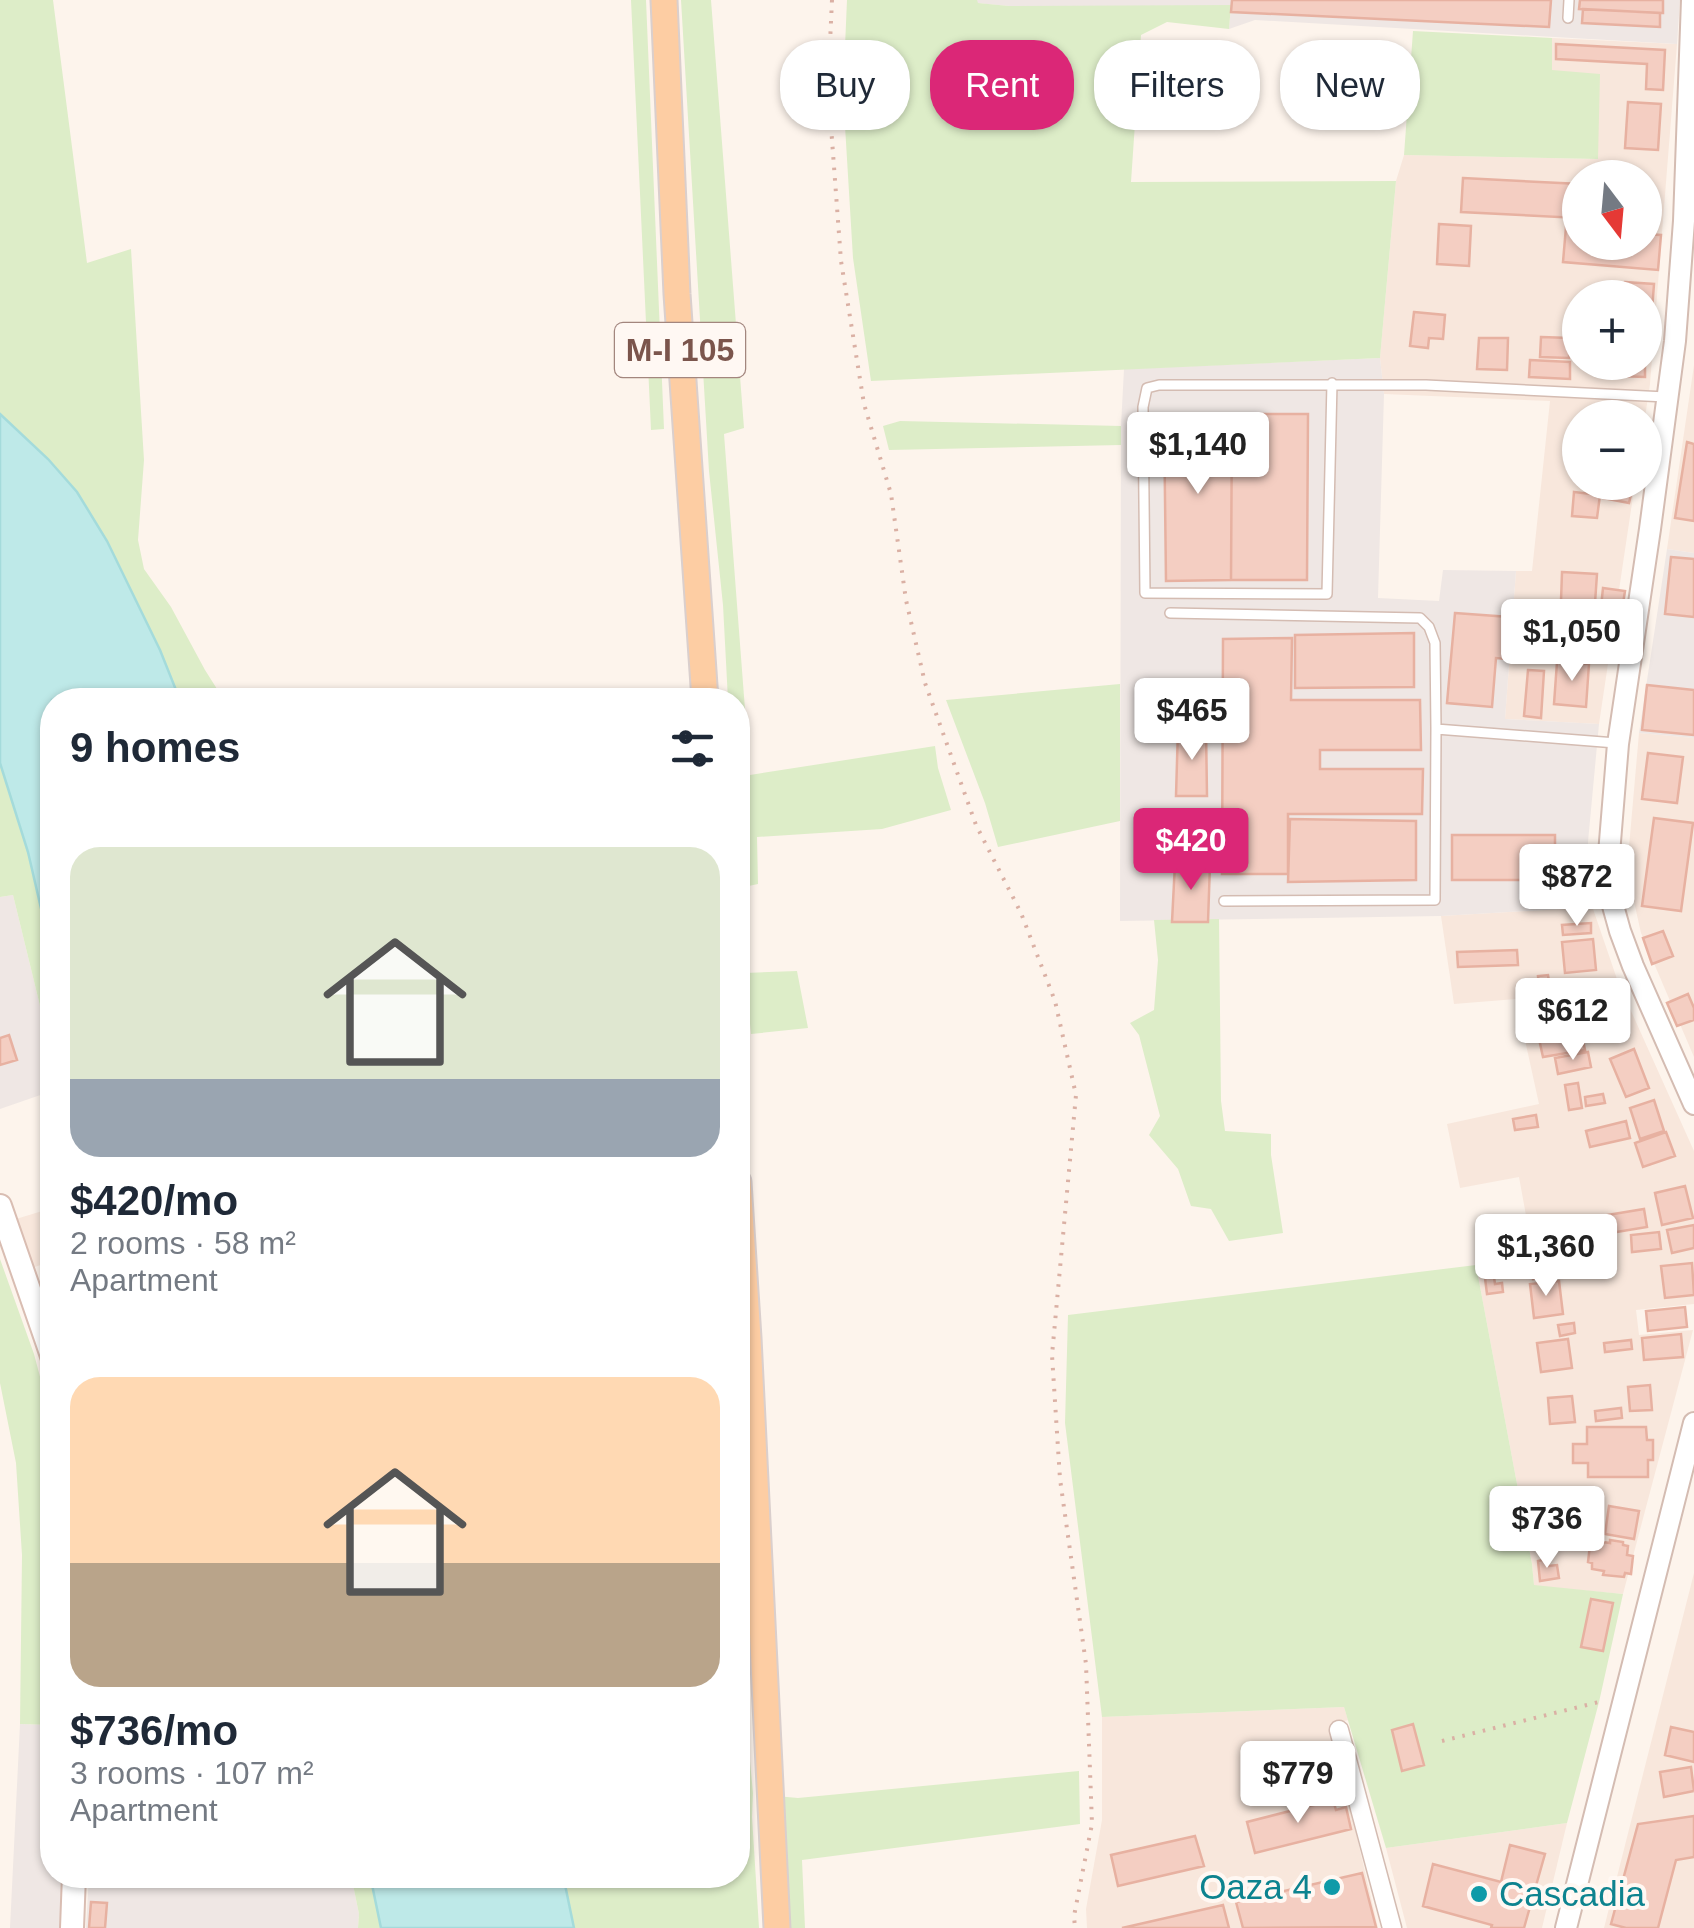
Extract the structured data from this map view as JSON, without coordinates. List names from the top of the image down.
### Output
{
  "streets": {
    "main road": ["M-I 105"]
  },
  "places": ["Oaza 4", "Cascadia"],
  "north": "bottom",
  "page": {
    "chip": [
      "Buy",
      "Rent",
      "Filters",
      "New"
    ],
    "map_buttons": ["+", "−"],
    "price": [
      "$1,140",
      "$1,050",
      "$465",
      "$420",
      "$872",
      "$612",
      "$1,360",
      "$736",
      "$779"
    ],
    "heading": "9 homes",
    "list": [
      {
        "name": "$420/mo",
        "note": "2 rooms · 58 m² · Apartment"
      },
      {
        "name": "$736/mo",
        "note": "3 rooms · 107 m² · Apartment"
      }
    ]
  }
}
